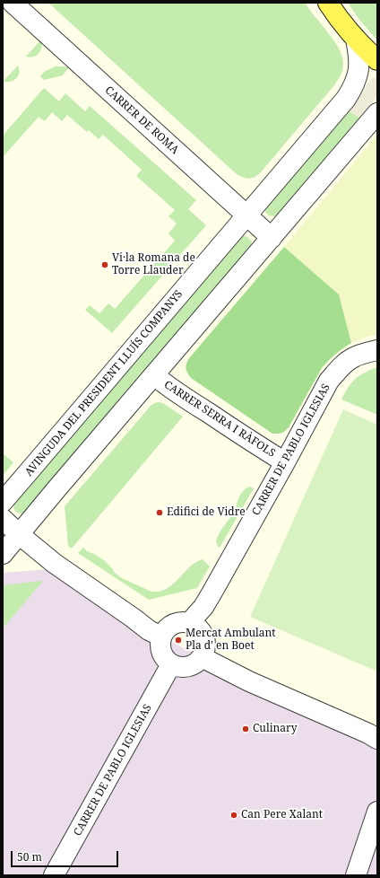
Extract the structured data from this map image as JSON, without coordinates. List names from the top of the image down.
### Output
{
  "streets": {
    "street": [
      "CARRER DE ROMA",
      "AVINGUDA DEL PRESIDENT LLUÍS COMPANYS",
      "CARRER SERRA I RÀFOLS",
      "CARRER DE PABLO IGLESIAS"
    ]
  },
  "crossings": [
    ["CARRER DE ROMA", "AVINGUDA DEL PRESIDENT LLUÍS COMPANYS"],
    ["CARRER SERRA I RÀFOLS", "CARRER DE PABLO IGLESIAS"]
  ],
  "places": [
    "Vi·la Romana de Torre Llauder",
    "Edifici de Vidre",
    "Mercat Ambulant Pla d' en Boet",
    "Culinary",
    "Can Pere Xalant"
  ],
  "scale_bar": "50 m"
}
